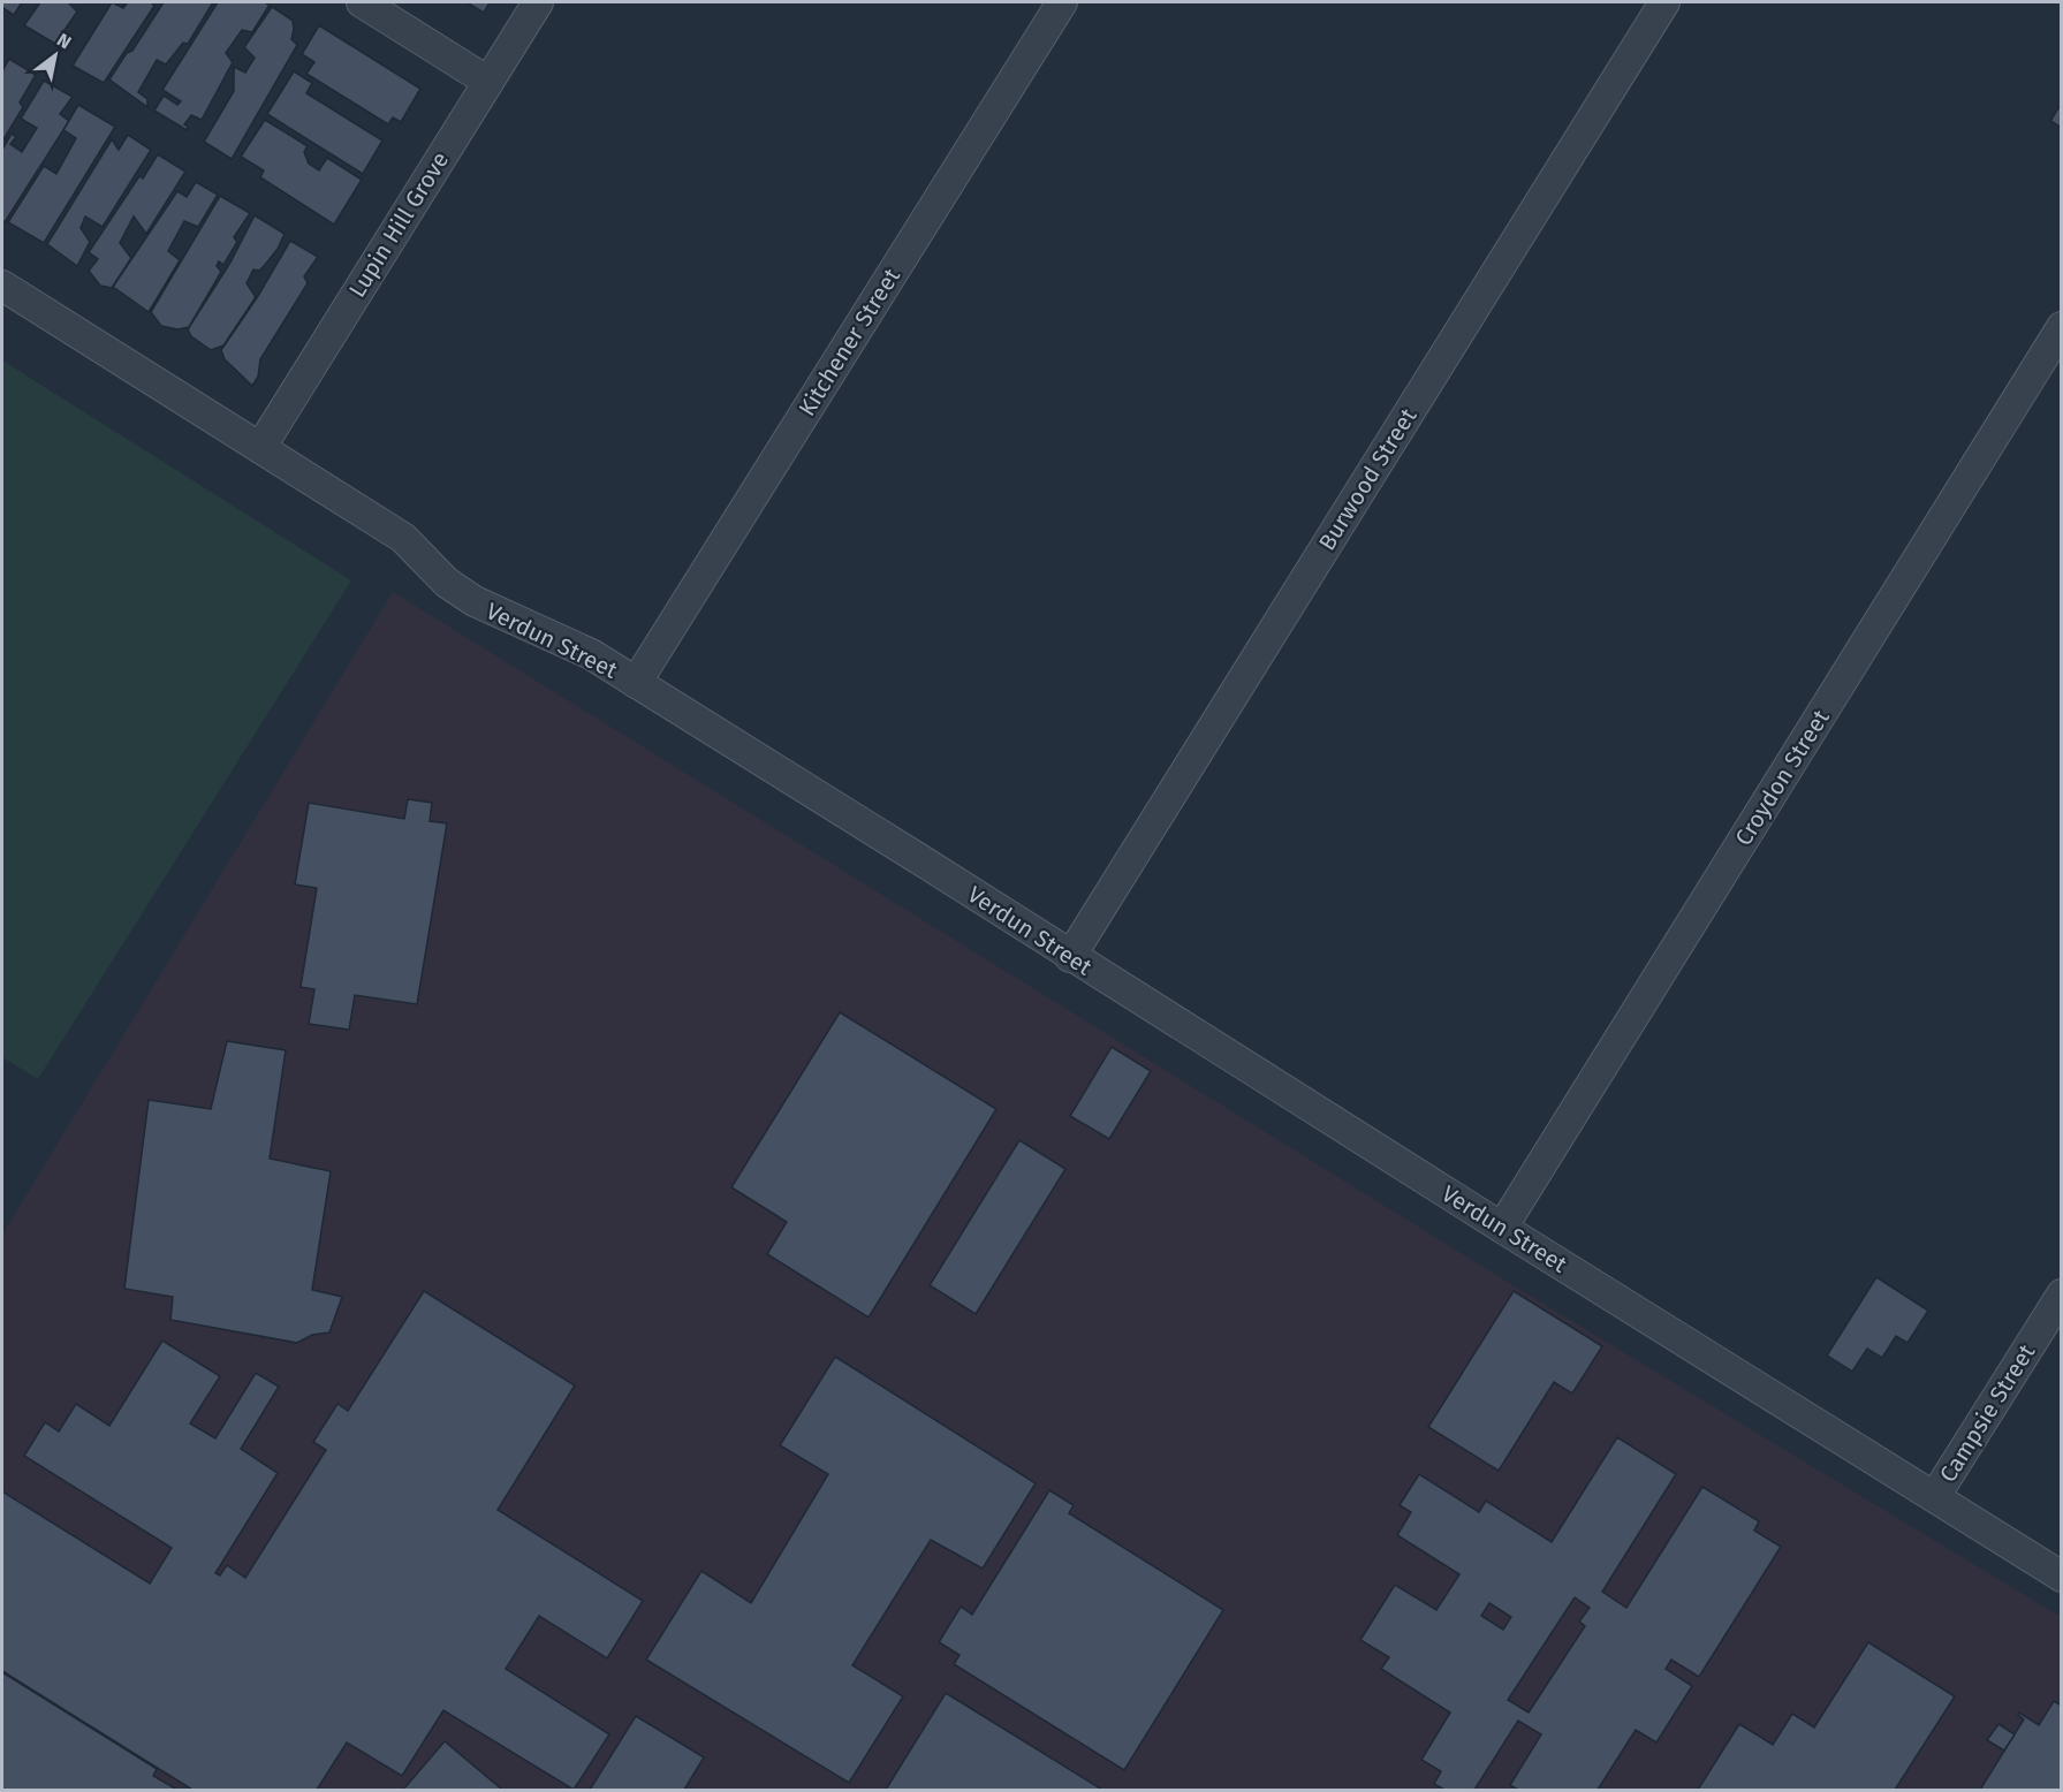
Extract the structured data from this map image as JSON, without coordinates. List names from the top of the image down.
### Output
{
  "streets": {
    "street": [
      "Lupin Hill Grove",
      "Kitchener Street",
      "Burwood Street",
      "Verdun Street",
      "Croydon Street",
      "Campsie Street"
    ]
  },
  "crossings": [
    ["Lupin Hill Grove", "Verdun Street"],
    ["Kitchener Street", "Verdun Street"],
    ["Burwood Street", "Verdun Street"],
    ["Verdun Street", "Croydon Street"],
    ["Verdun Street", "Campsie Street"]
  ],
  "north": "top right"
}
